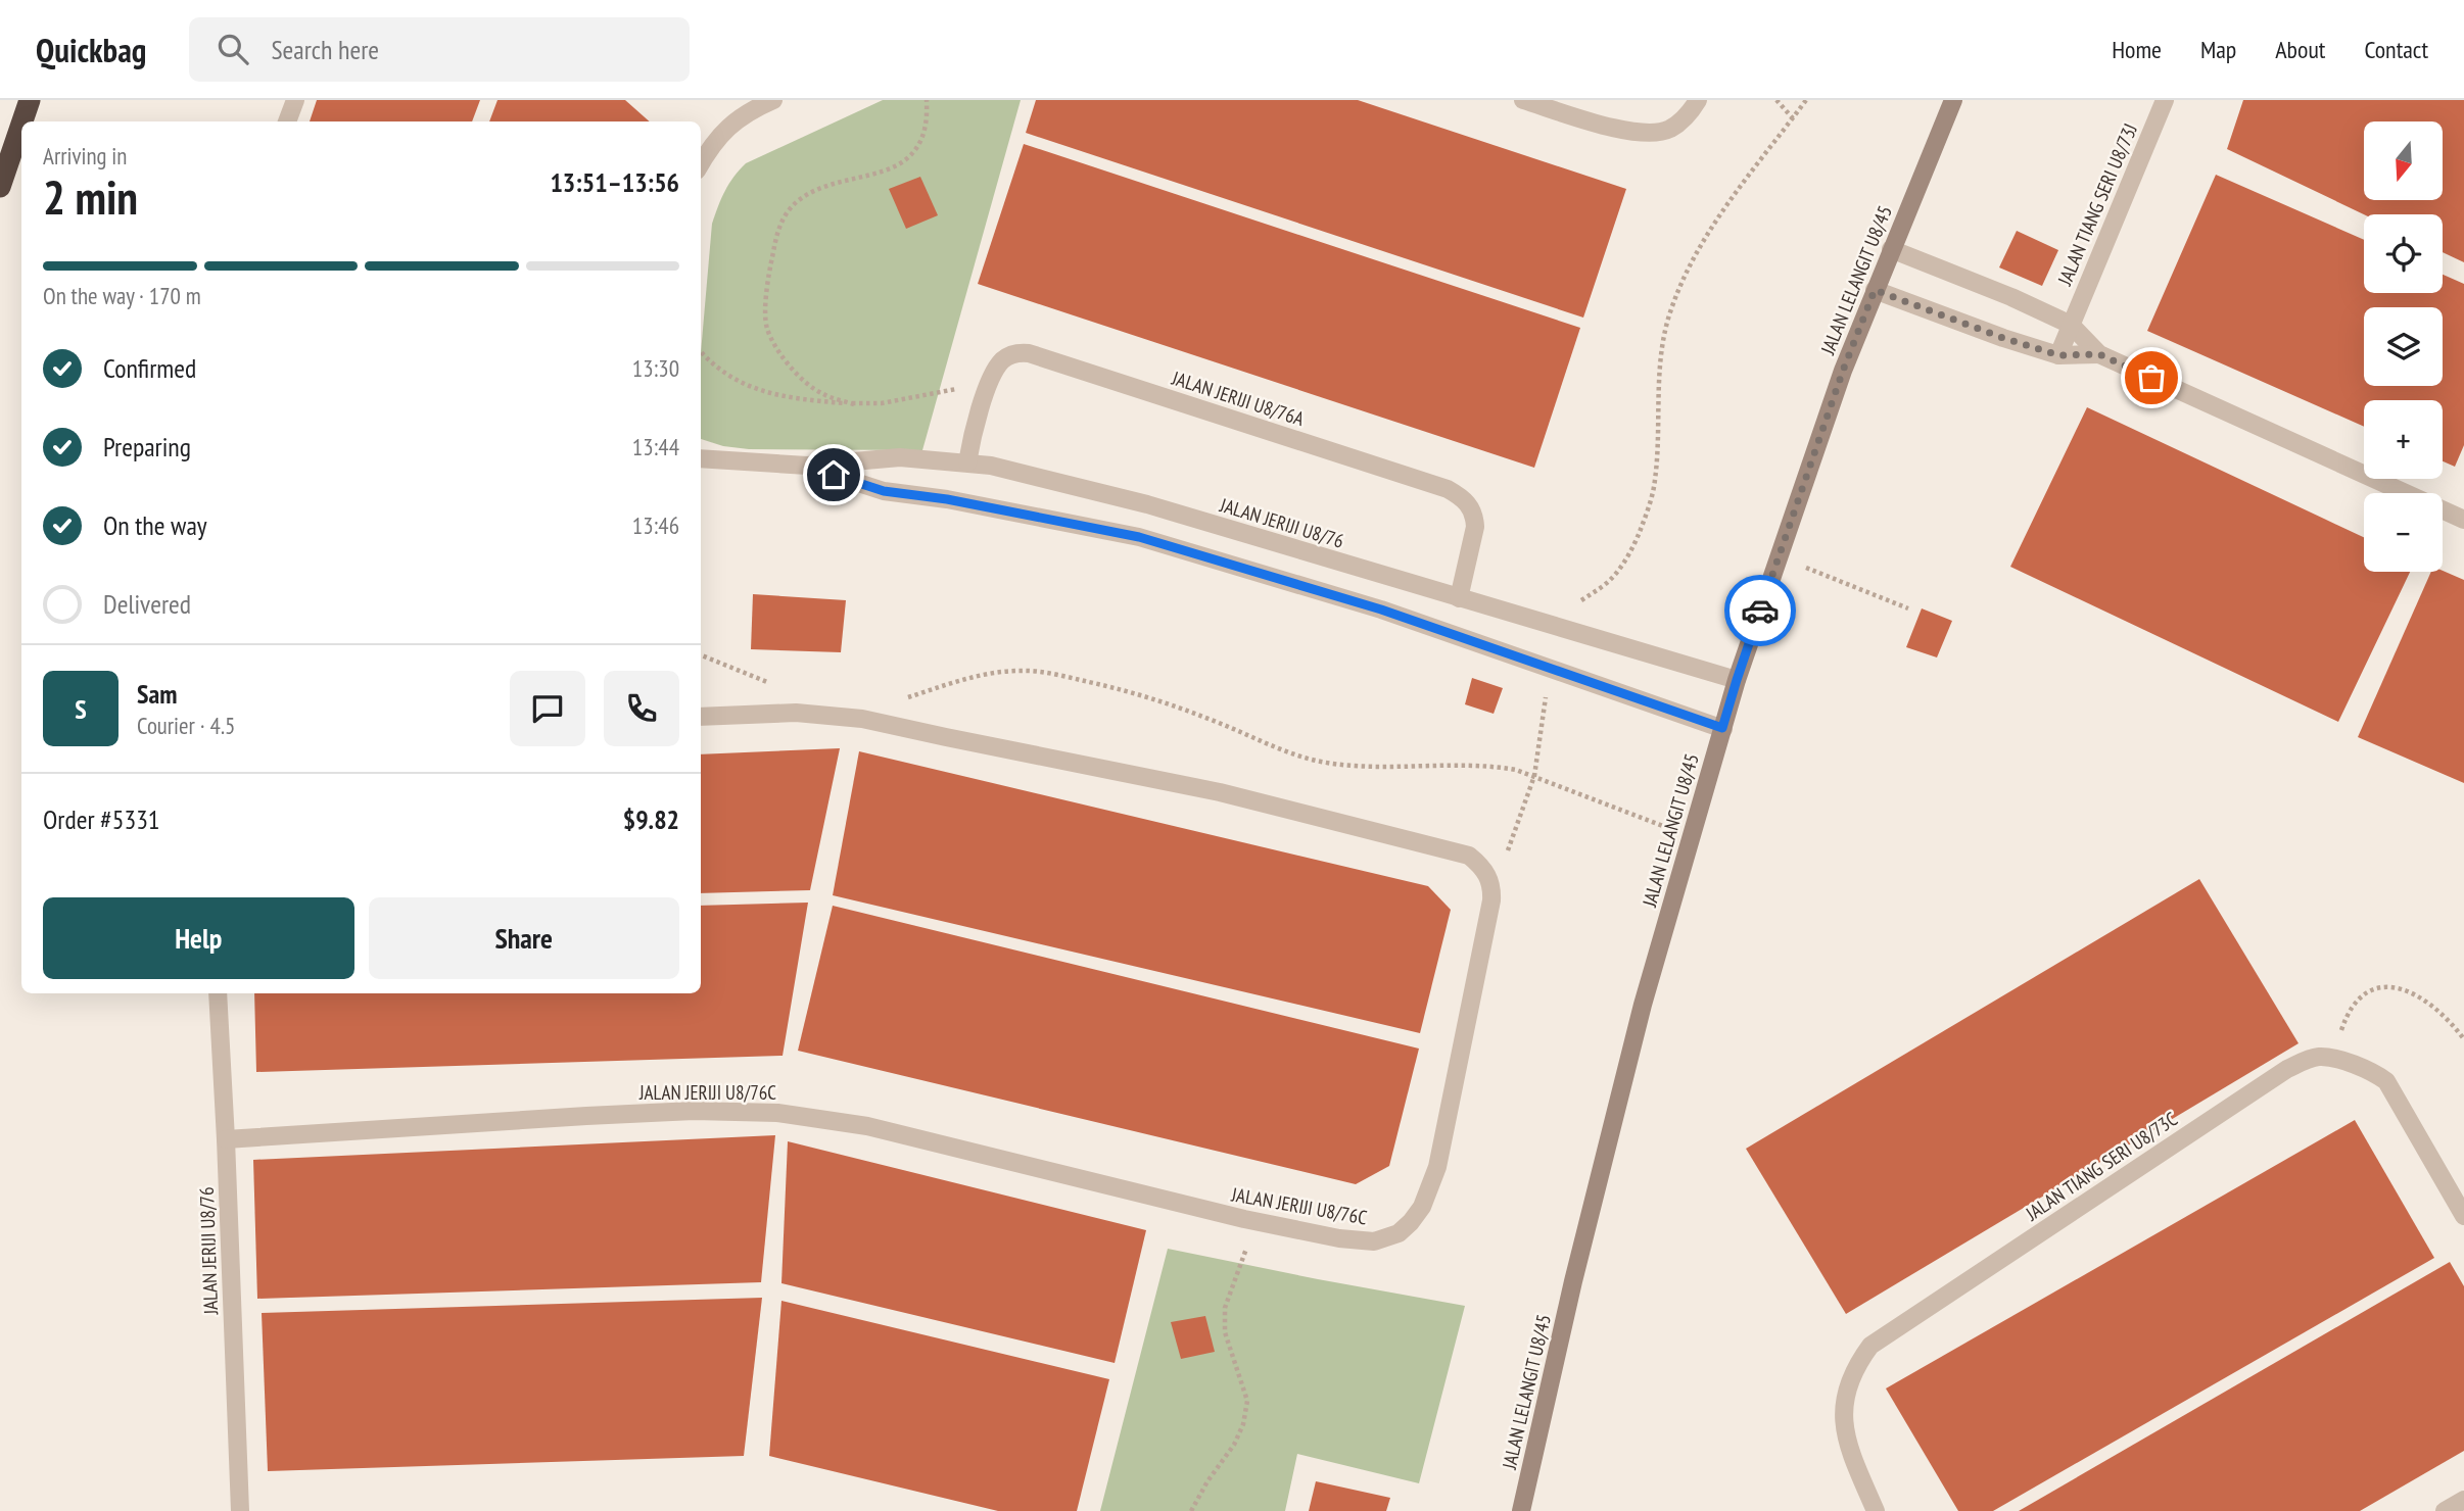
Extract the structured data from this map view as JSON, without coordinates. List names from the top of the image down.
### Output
{
  "streets": {
    "street": [
      "JALAN TIANG SERI U8/73J",
      "JALAN LELANGIT U8/45",
      "JALAN JERIJI U8/76A",
      "JALAN JERIJI U8/76",
      "JALAN JERIJI U8/76C",
      "JALAN TIANG SERI U8/73C"
    ]
  },
  "crossings": [
    ["JALAN LELANGIT U8/45", "JALAN JERIJI U8/76"],
    ["JALAN JERIJI U8/76A", "JALAN JERIJI U8/76"],
    ["JALAN JERIJI U8/76", "JALAN JERIJI U8/76C"]
  ],
  "north": "bottom",
  "page": {
    "header": "Quickbag",
    "search": "Search here",
    "nav": [
      "Home",
      "Map",
      "About",
      "Contact"
    ],
    "map_buttons": ["+", "−"],
    "heading": ["2 min", "Arriving in", "13:51–13:56"],
    "panel": [
      "Sam",
      "Courier · 4.5",
      "Order #5331",
      "$9.82"
    ],
    "bar": "On the way · 170 m",
    "list": [
      ["Confirmed", "13:30"],
      ["Preparing", "13:44"],
      ["On the way", "13:46"],
      "Delivered"
    ],
    "round": "S",
    "buttons": ["Help", "Share"]
  }
}
